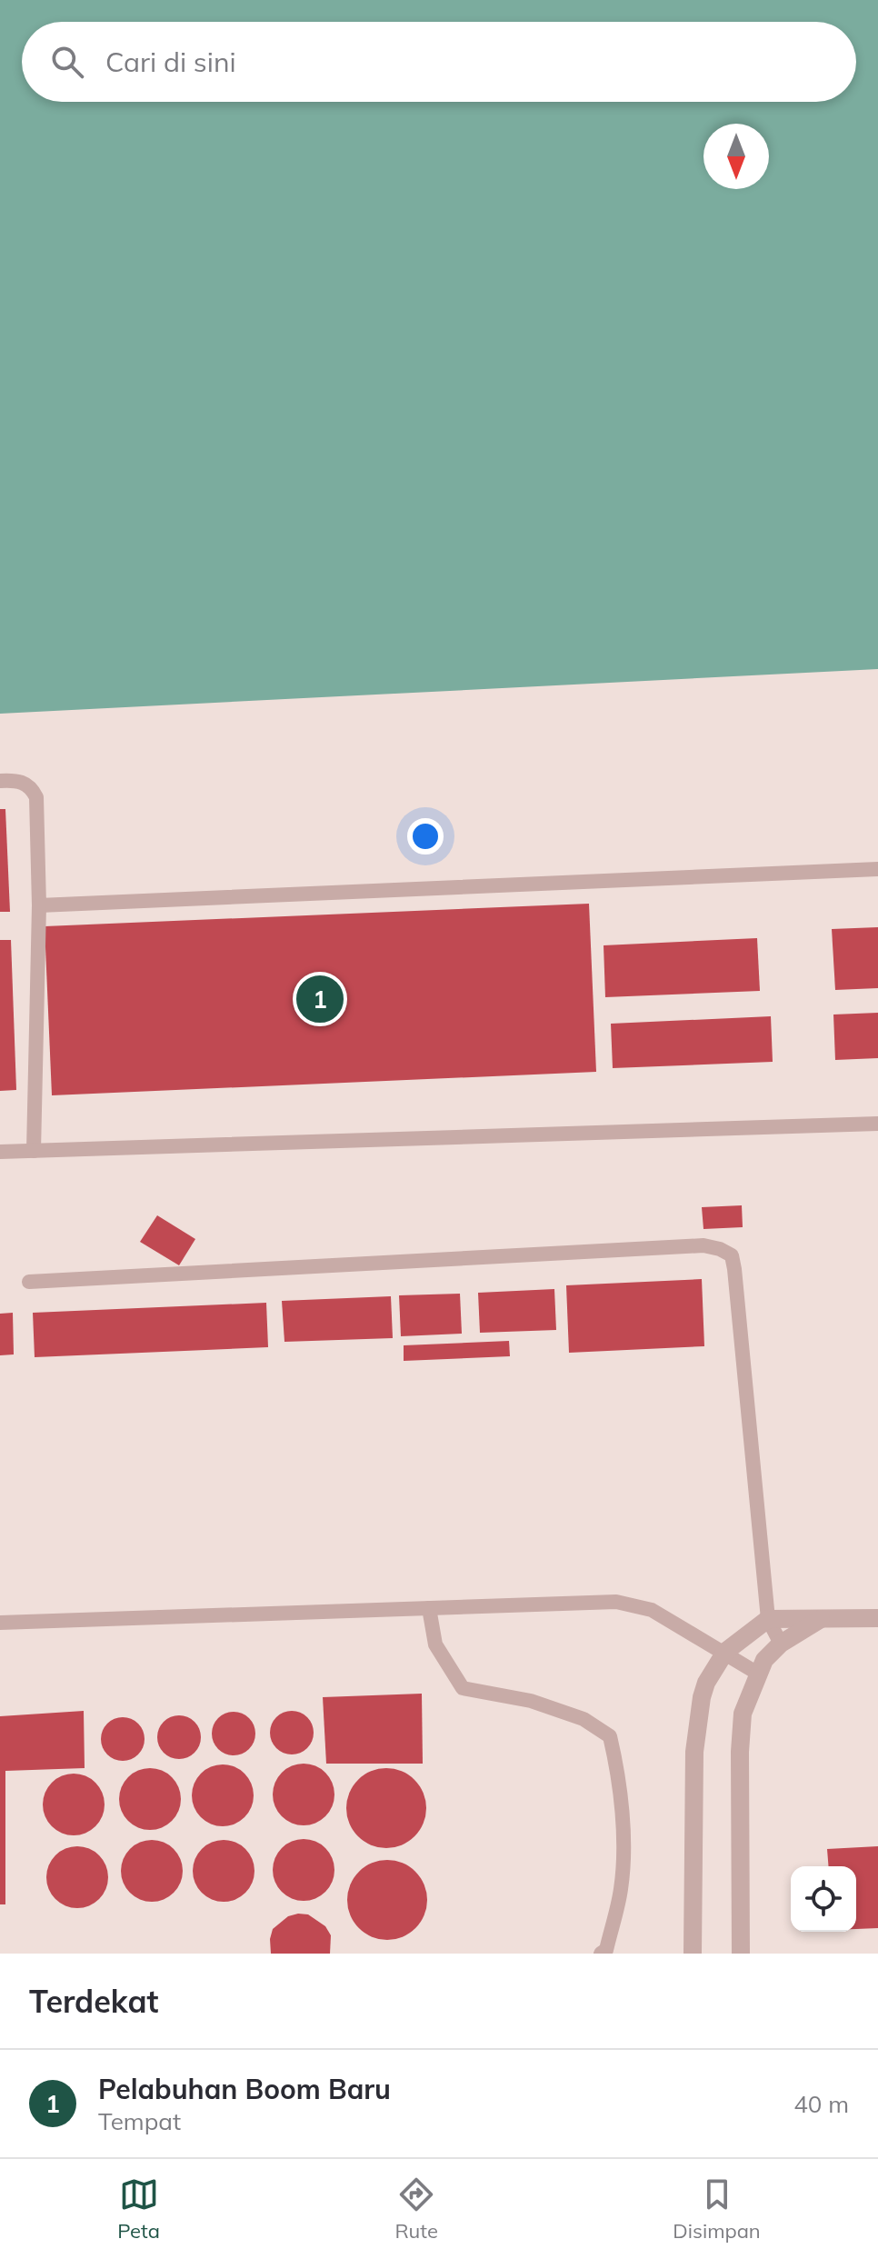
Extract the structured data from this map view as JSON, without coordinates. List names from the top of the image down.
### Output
{
  "north": "bottom",
  "page": {
    "search": "Cari di sini",
    "pins": "1",
    "heading": "Terdekat",
    "list": [
      {
        "mark": "1",
        "name": "Pelabuhan Boom Baru",
        "note": "Tempat",
        "value": "40 m"
      }
    ],
    "nav": ["Peta", "Rute", "Disimpan"]
  }
}
